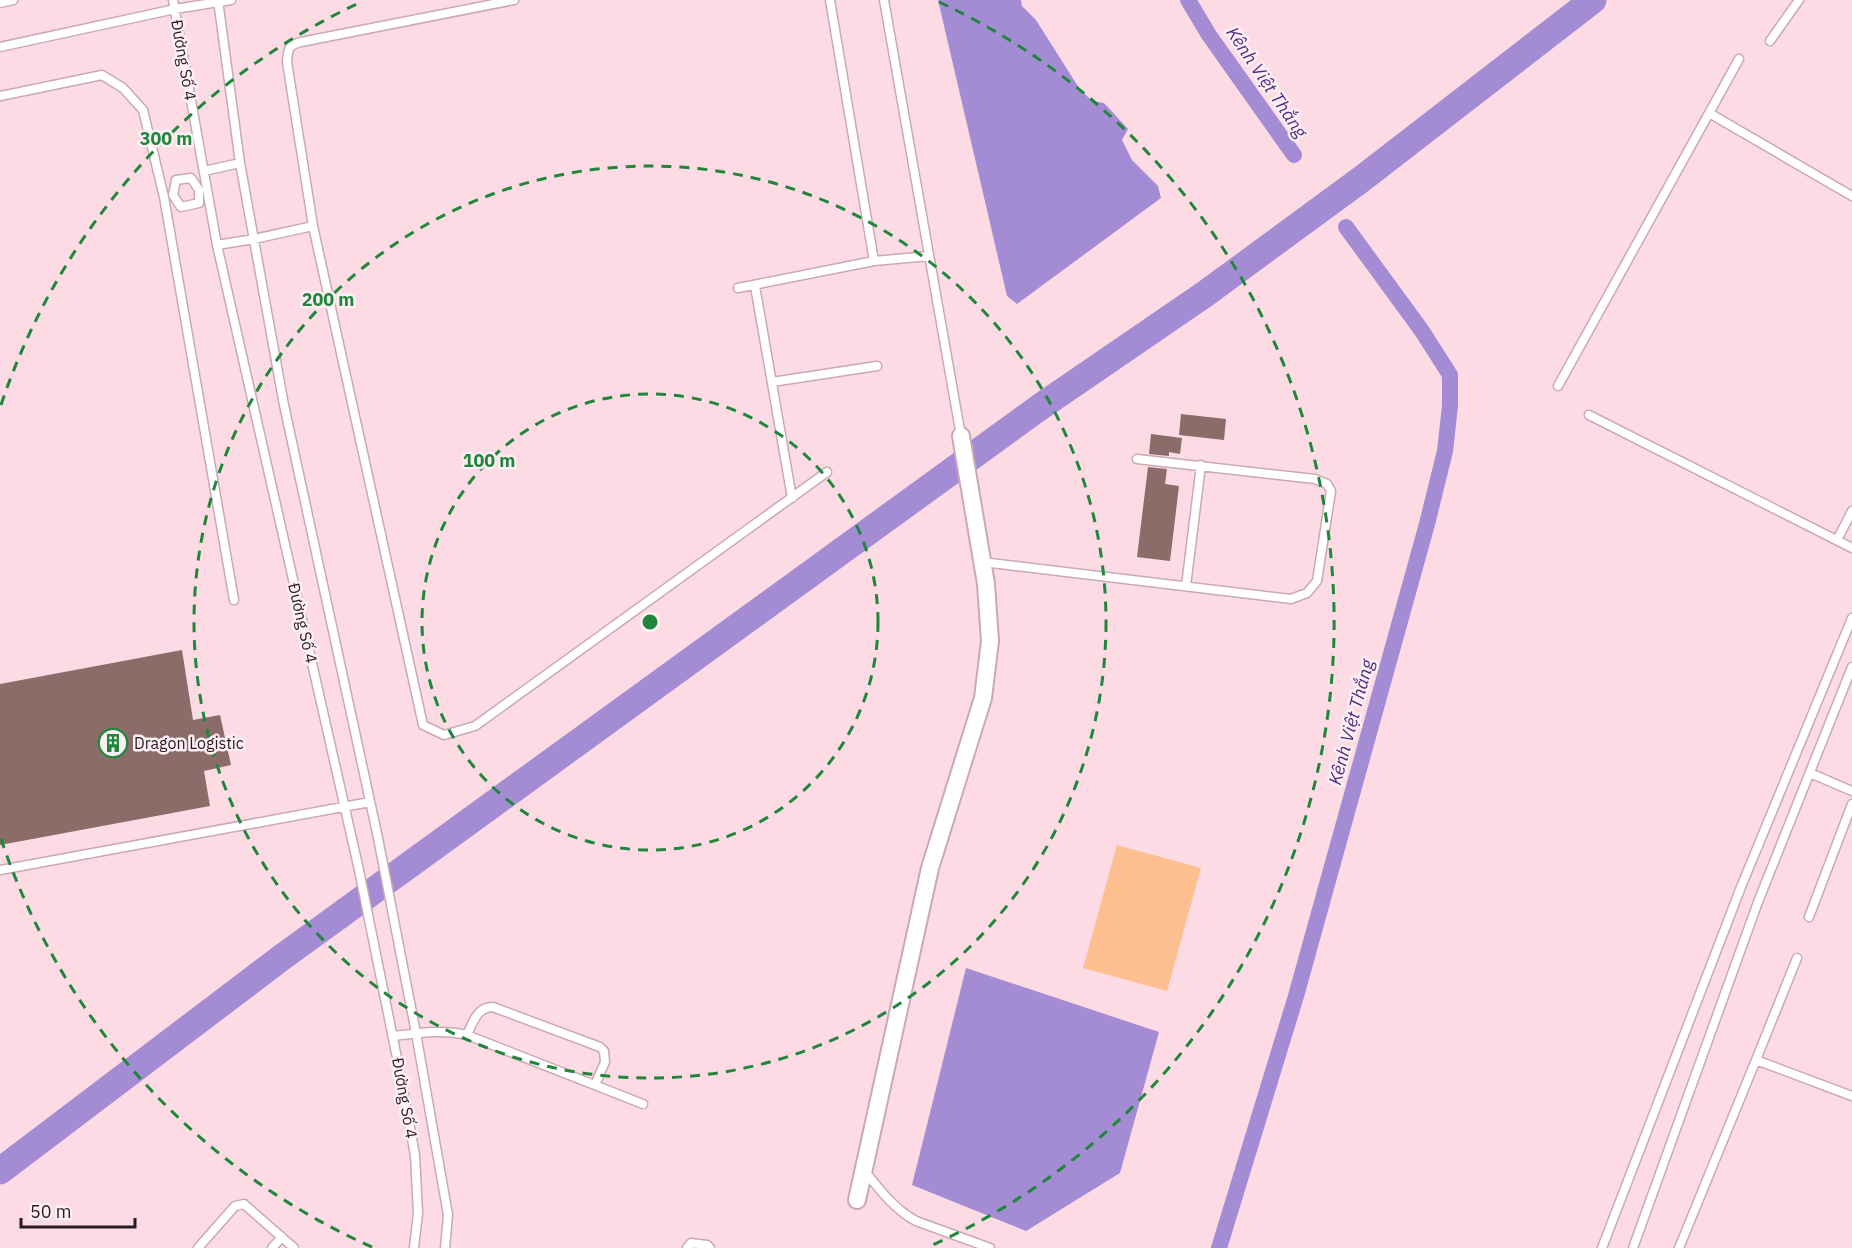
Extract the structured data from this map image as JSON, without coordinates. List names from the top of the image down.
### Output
{
  "streets": {
    "lane": ["Đường Số 4"]
  },
  "water": ["Kênh Việt Thắng"],
  "places": {
    "building": ["Dragon Logistic"]
  },
  "scale_bar": "50 m",
  "rings": ["300 m", "200 m", "100 m"]
}
